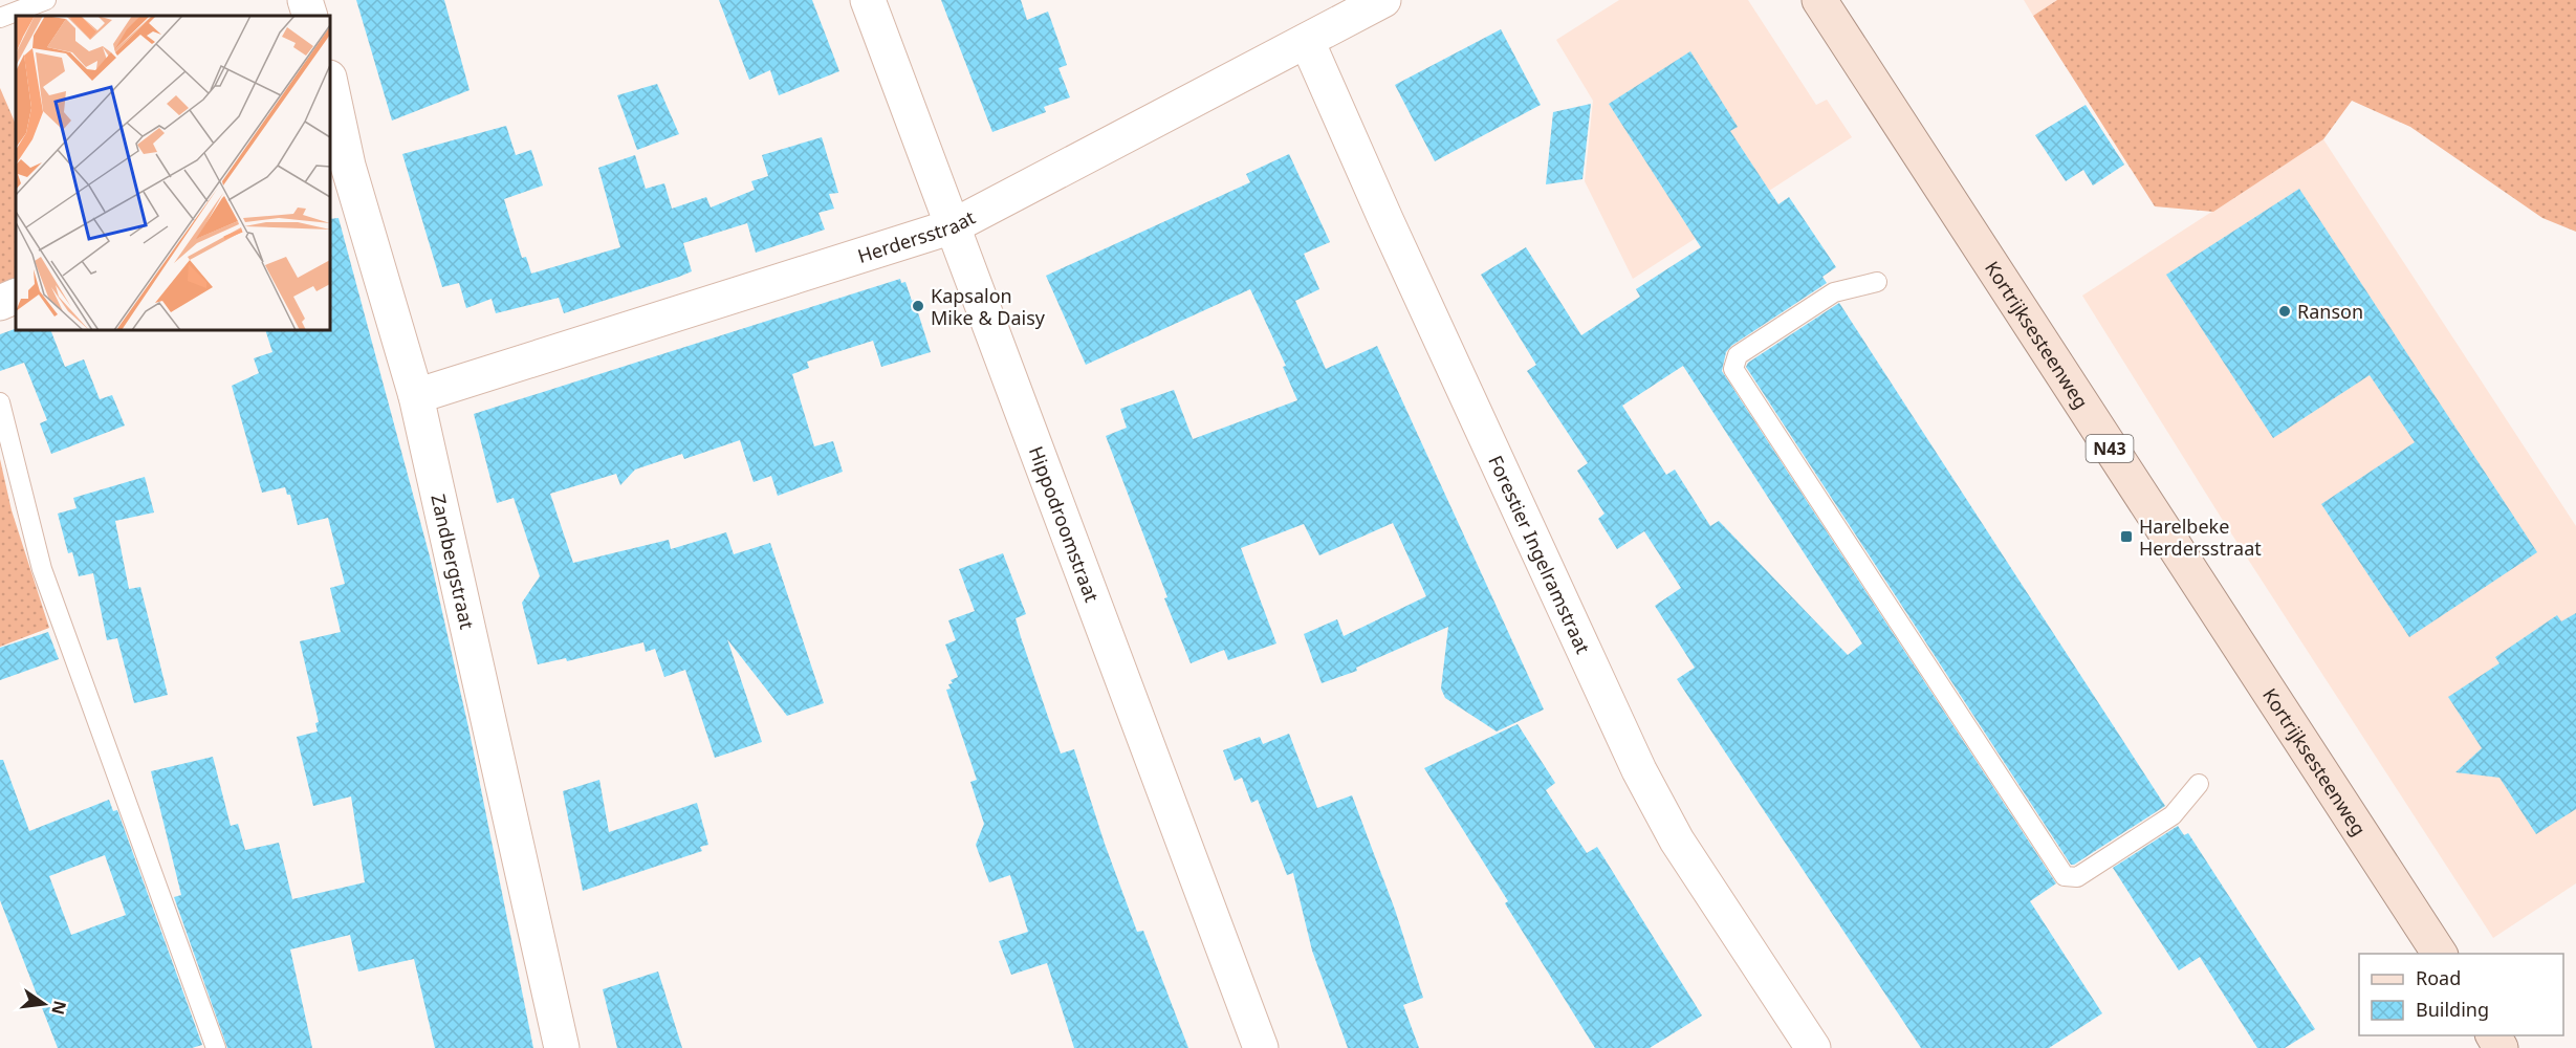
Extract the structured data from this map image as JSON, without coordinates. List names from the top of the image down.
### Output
{
  "streets": {
    "main road": ["Kortrijksesteenweg", "N43"],
    "street": [
      "Herdersstraat",
      "Hippodroomstraat",
      "Forestier Ingelramstraat",
      "Zandbergstraat"
    ]
  },
  "crossings": [
    ["Herdersstraat", "Hippodroomstraat"],
    ["Herdersstraat", "Forestier Ingelramstraat"],
    ["Herdersstraat", "Zandbergstraat"]
  ],
  "places": {
    "other": ["Kapsalon Mike & Daisy", "Ranson"],
    "transit": ["Harelbeke Herdersstraat"]
  },
  "legend": ["Road", "Building"],
  "north": "right"
}
